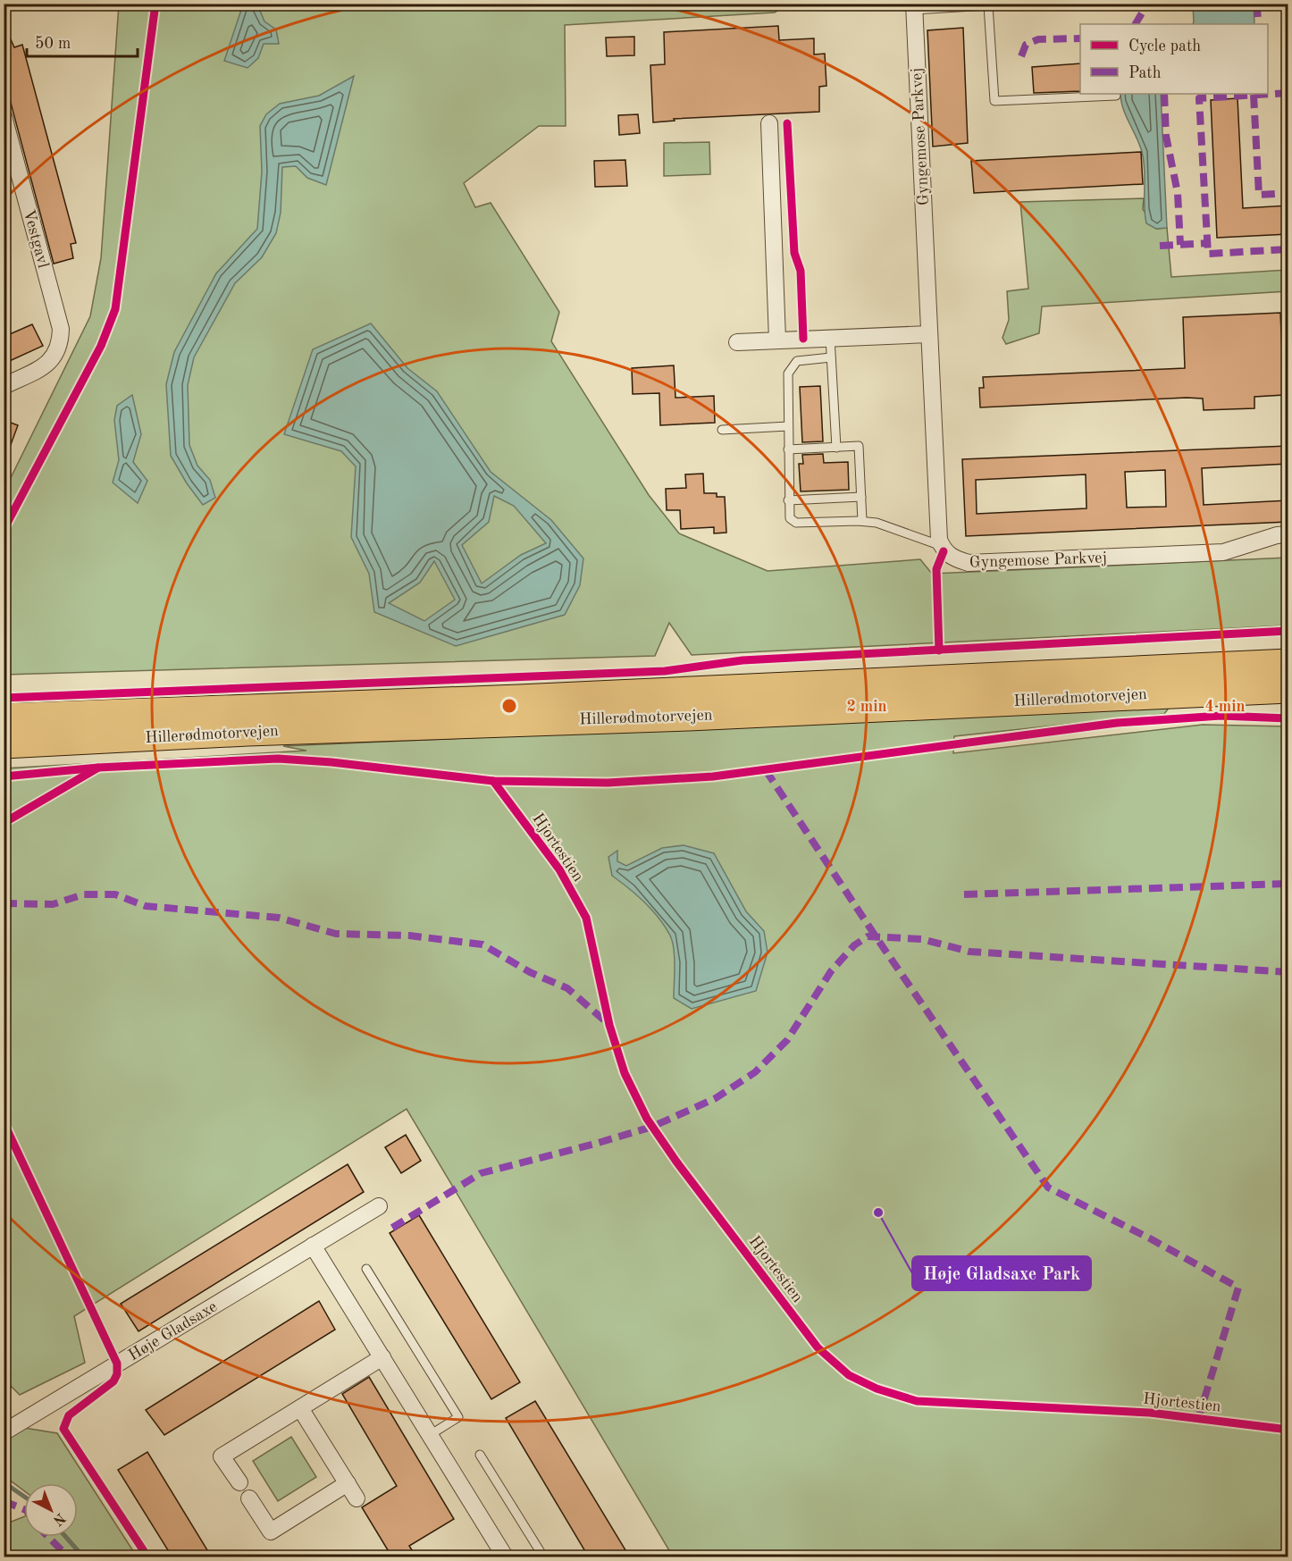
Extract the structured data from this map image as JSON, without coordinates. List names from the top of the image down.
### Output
{
  "streets": {
    "highway": ["Hillerødmotorvejen"],
    "street": ["Gyngemose Parkvej", "Vestgavl", "Høje Gladsaxe"],
    "cycle path": ["Hjortestien"]
  },
  "places": ["Høje Gladsaxe Park"],
  "legend": ["Cycle path", "Path"],
  "scale_bar": "50 m",
  "north": "bottom right",
  "rings": ["2 min", "4 min"]
}
